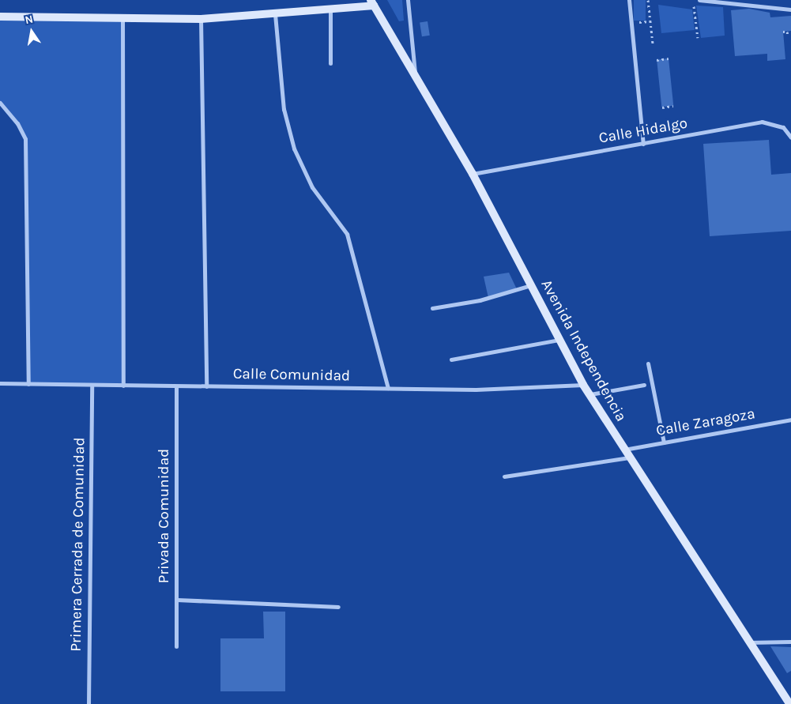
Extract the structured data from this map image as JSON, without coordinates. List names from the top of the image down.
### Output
{
  "streets": {
    "main road": ["Avenida Independencia"],
    "street": [
      "Calle Hidalgo",
      "Calle Comunidad",
      "Calle Zaragoza",
      "Privada Comunidad",
      "Primera Cerrada de Comunidad"
    ]
  },
  "crossings": [
    ["Calle Hidalgo", "Avenida Independencia"],
    ["Avenida Independencia", "Calle Comunidad"],
    ["Avenida Independencia", "Calle Zaragoza"],
    ["Calle Comunidad", "Privada Comunidad"],
    ["Calle Comunidad", "Primera Cerrada de Comunidad"]
  ],
  "north": "top"
}
